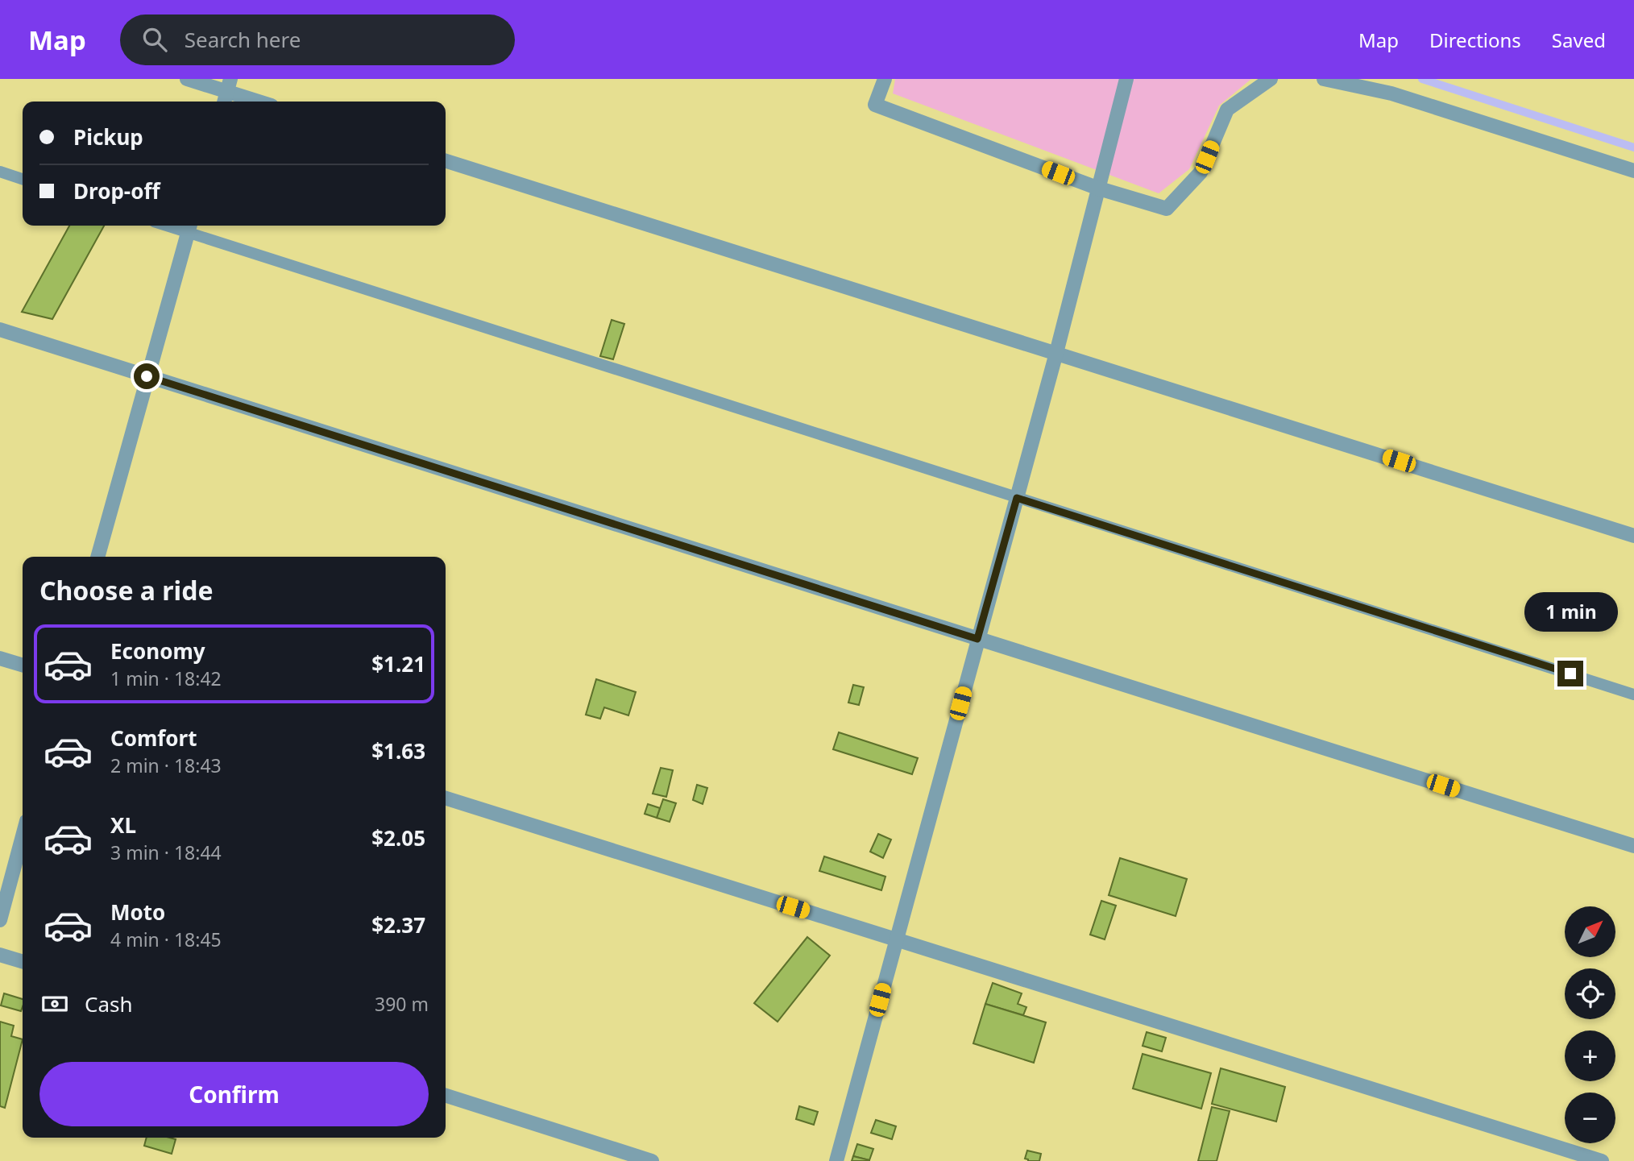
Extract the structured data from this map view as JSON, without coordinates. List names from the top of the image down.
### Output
{
  "north": "top right",
  "page": {
    "header": "Map",
    "search": "Search here",
    "nav": ["Map", "Directions", "Saved"],
    "banner": ["Pickup", "Drop-off"],
    "heading": "Choose a ride",
    "bubble": "1 min",
    "list": [
      {
        "name": "Economy",
        "note": "1 min · 18:42",
        "value": "$1.21"
      },
      {
        "name": "Comfort",
        "note": "2 min · 18:43",
        "value": "$1.63"
      },
      {
        "name": "XL",
        "note": "3 min · 18:44",
        "value": "$2.05"
      },
      {
        "name": "Moto",
        "note": "4 min · 18:45",
        "value": "$2.37"
      }
    ],
    "map_buttons": ["+", "−"],
    "pay": ["Cash", "390 m"],
    "buttons": "Confirm"
  }
}
